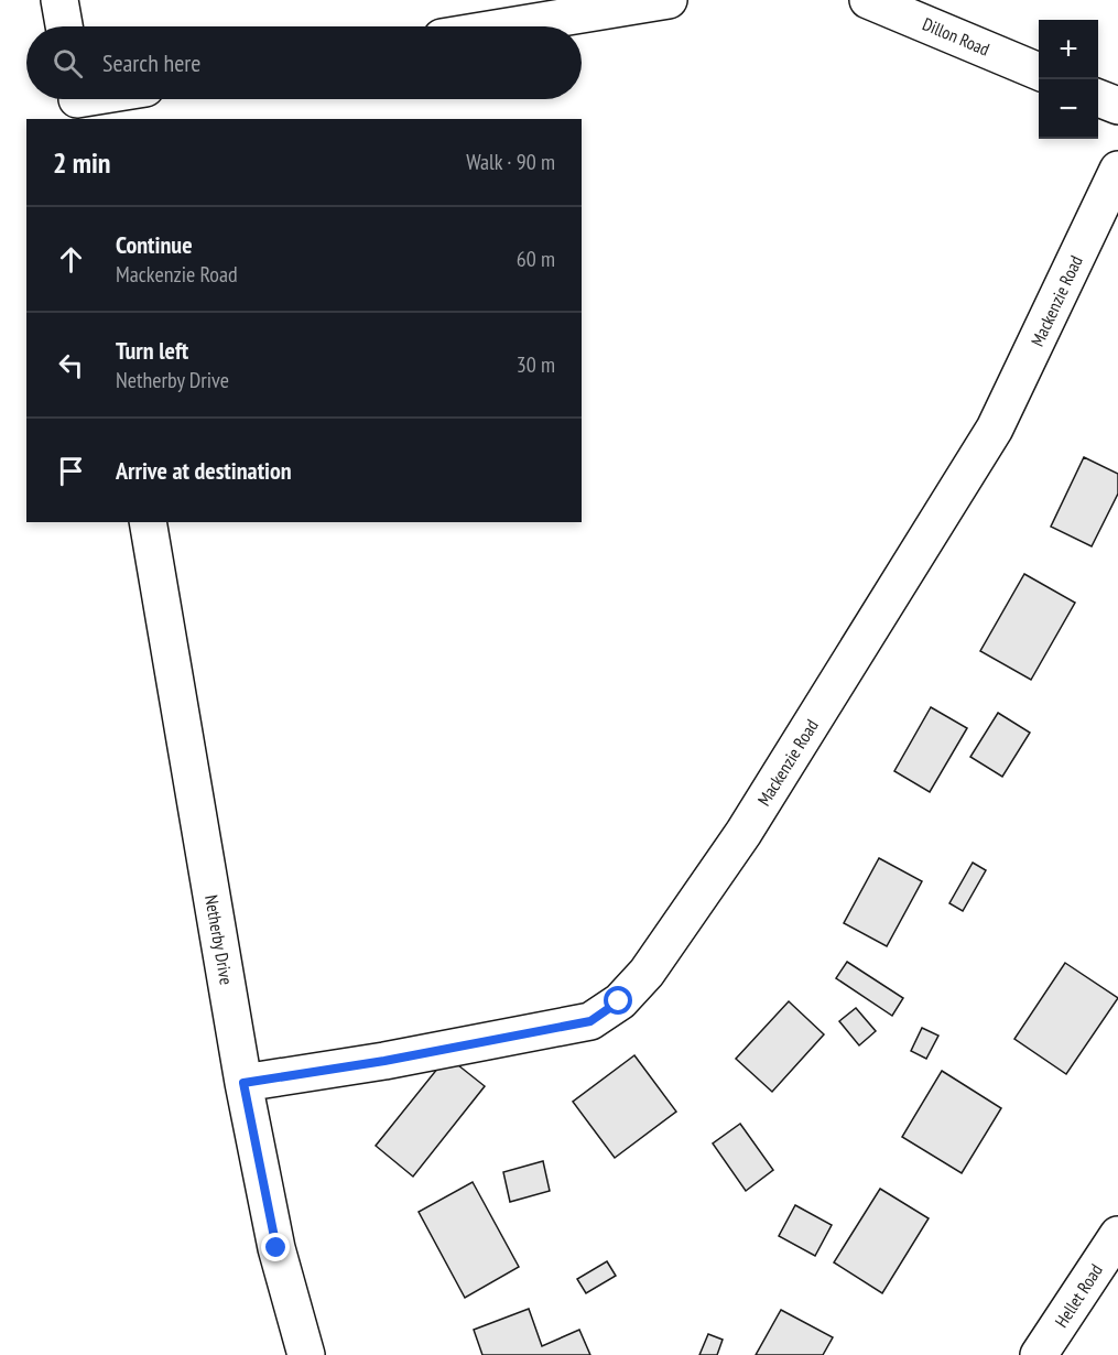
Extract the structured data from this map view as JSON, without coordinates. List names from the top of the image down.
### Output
{
  "streets": {
    "street": [
      "Dillon Road",
      "Mackenzie Road",
      "Netherby Drive",
      "Hellet Road"
    ]
  },
  "crossings": [
    ["Mackenzie Road", "Netherby Drive"]
  ],
  "page": {
    "map_buttons": ["+", "−"],
    "search": "Search here",
    "heading": ["2 min", "Walk · 90 m"],
    "list": [
      ["Continue", "Mackenzie Road", "60 m"],
      ["Turn left", "Netherby Drive", "30 m"],
      "Arrive at destination"
    ]
  }
}
